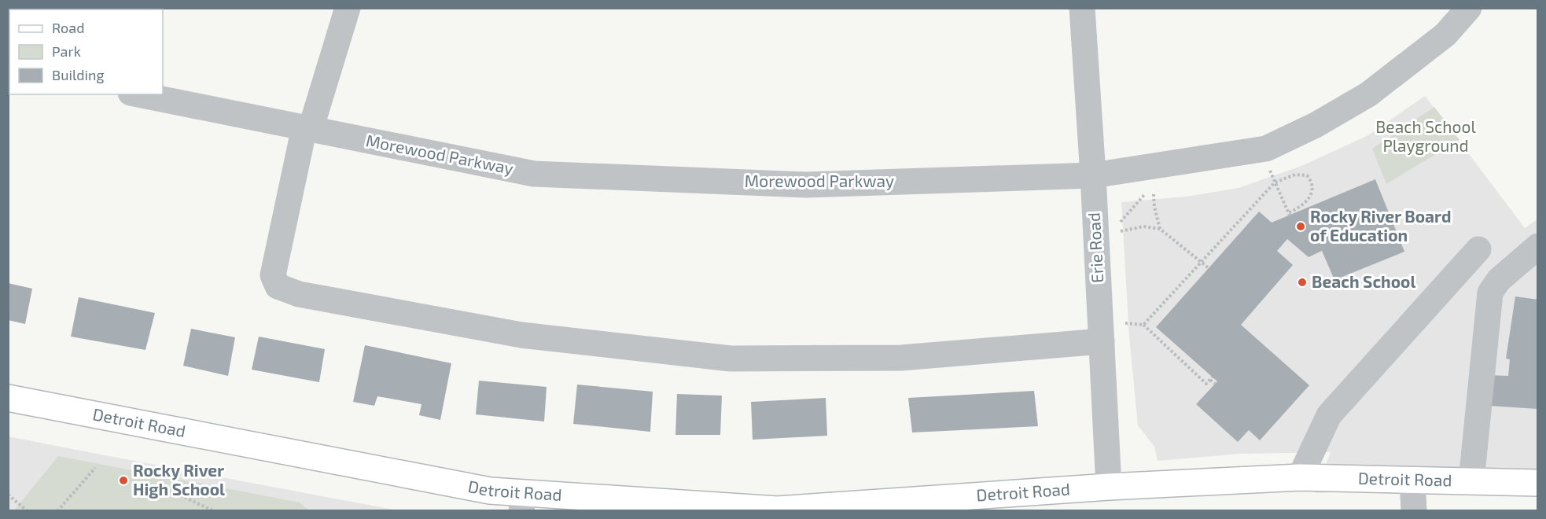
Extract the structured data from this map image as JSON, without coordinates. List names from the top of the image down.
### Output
{
  "streets": {
    "main road": ["Detroit Road"],
    "street": ["Morewood Parkway", "Erie Road"]
  },
  "crossings": [
    ["Morewood Parkway", "Erie Road"],
    ["Erie Road", "Detroit Road"]
  ],
  "parks": ["Beach School Playground"],
  "places": ["Rocky River Board of Education", "Beach School", "Rocky River High School"],
  "legend": ["Road", "Park", "Building"]
}
